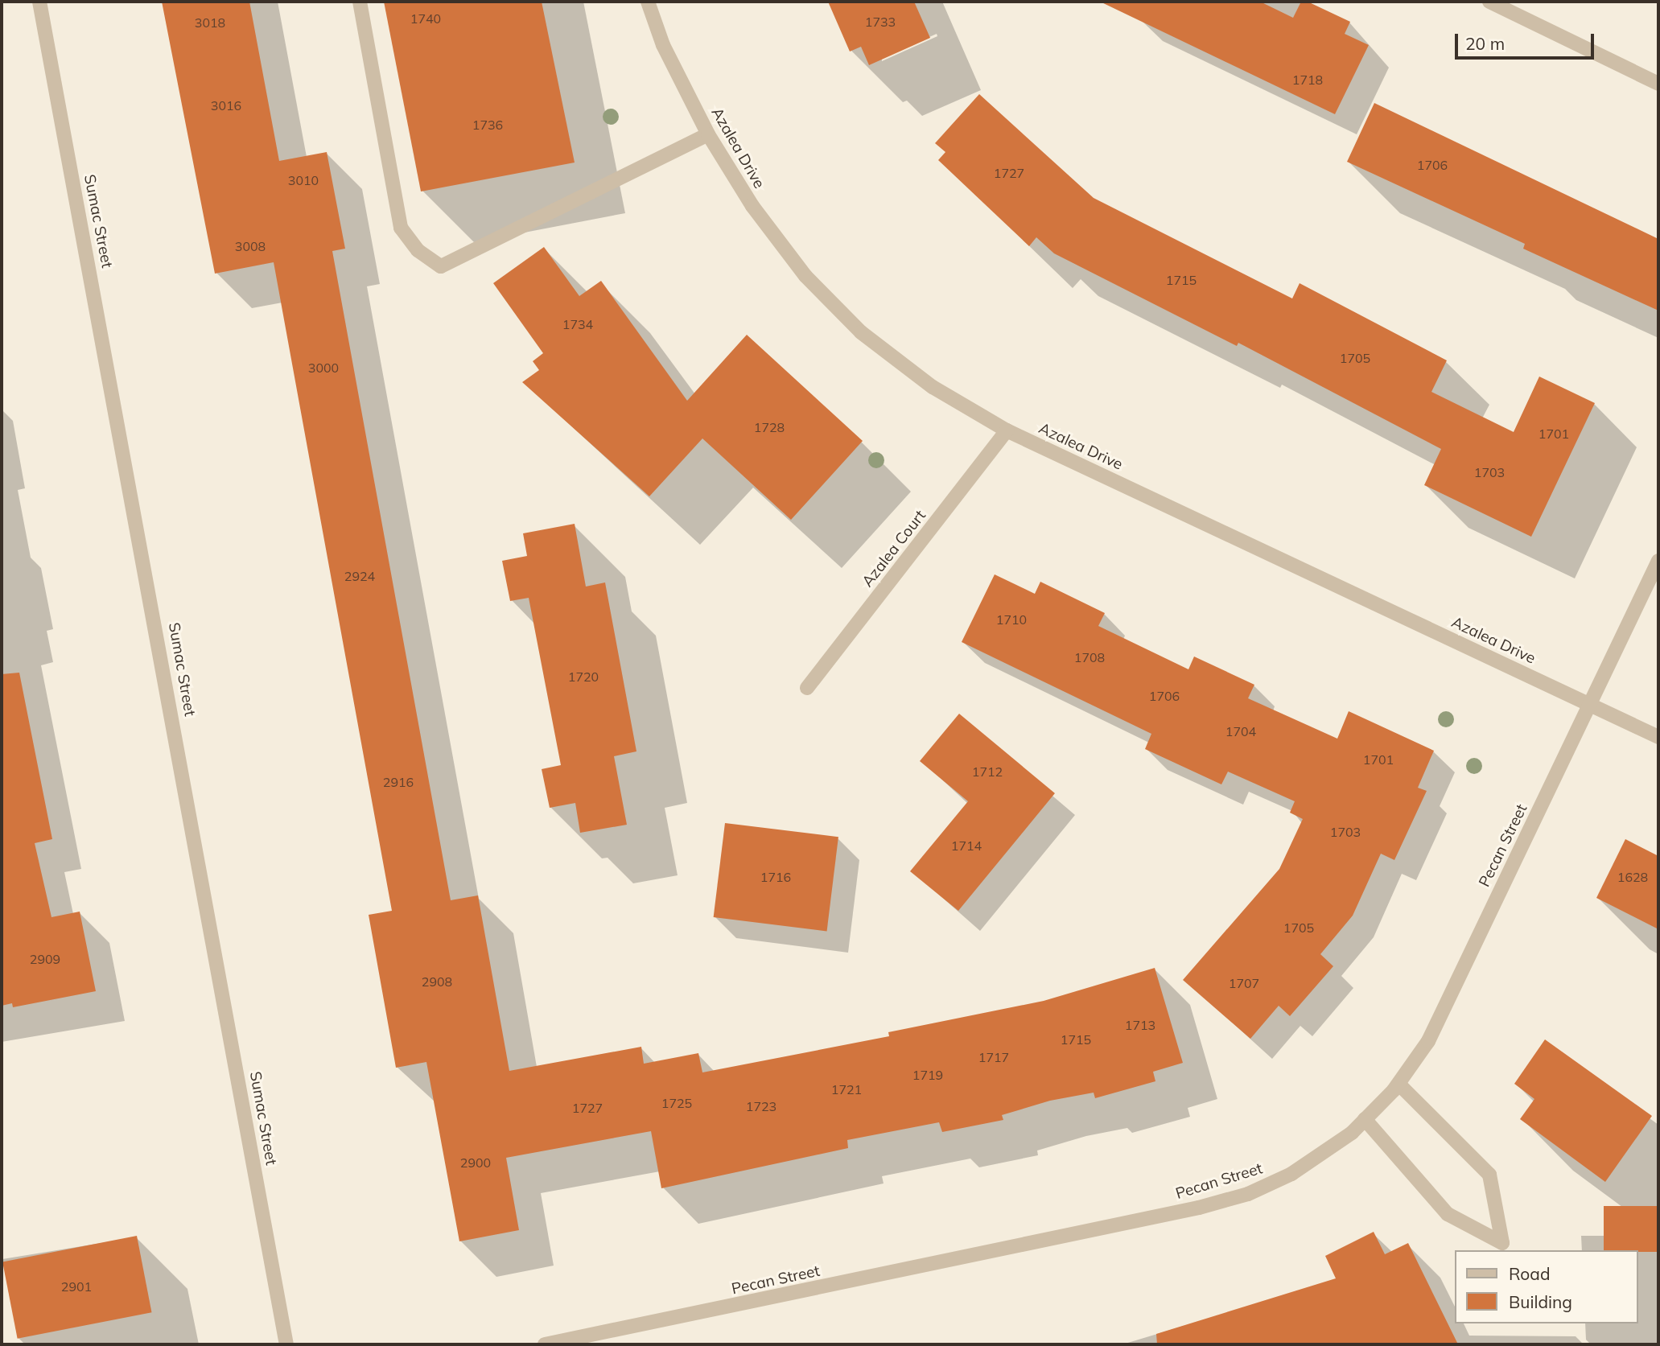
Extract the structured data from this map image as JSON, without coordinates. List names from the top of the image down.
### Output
{
  "streets": {
    "street": [
      "Azalea Drive",
      "Sumac Street",
      "Azalea Court",
      "Pecan Street"
    ]
  },
  "crossings": [
    ["Azalea Drive", "Azalea Court"],
    ["Azalea Drive", "Pecan Street"]
  ],
  "house_numbers": [
    "1740",
    "1733",
    "3018",
    "1718",
    "3016",
    "1736",
    "1706",
    "1727",
    "3010",
    "3008",
    "1715",
    "1734",
    "1705",
    "3000",
    "1728",
    "1701",
    "1703",
    "2924",
    "1710",
    "1708",
    "1720",
    "1706",
    "1704",
    "1701",
    "1712",
    "2916",
    "1703",
    "1714",
    "1716",
    "1628",
    "1705",
    "2909",
    "2908",
    "1707",
    "1713",
    "1715",
    "1717",
    "1719",
    "1721",
    "1725",
    "1723",
    "1727",
    "2900",
    "2901"
  ],
  "legend": ["Road", "Building"],
  "scale_bar": "20 m"
}
